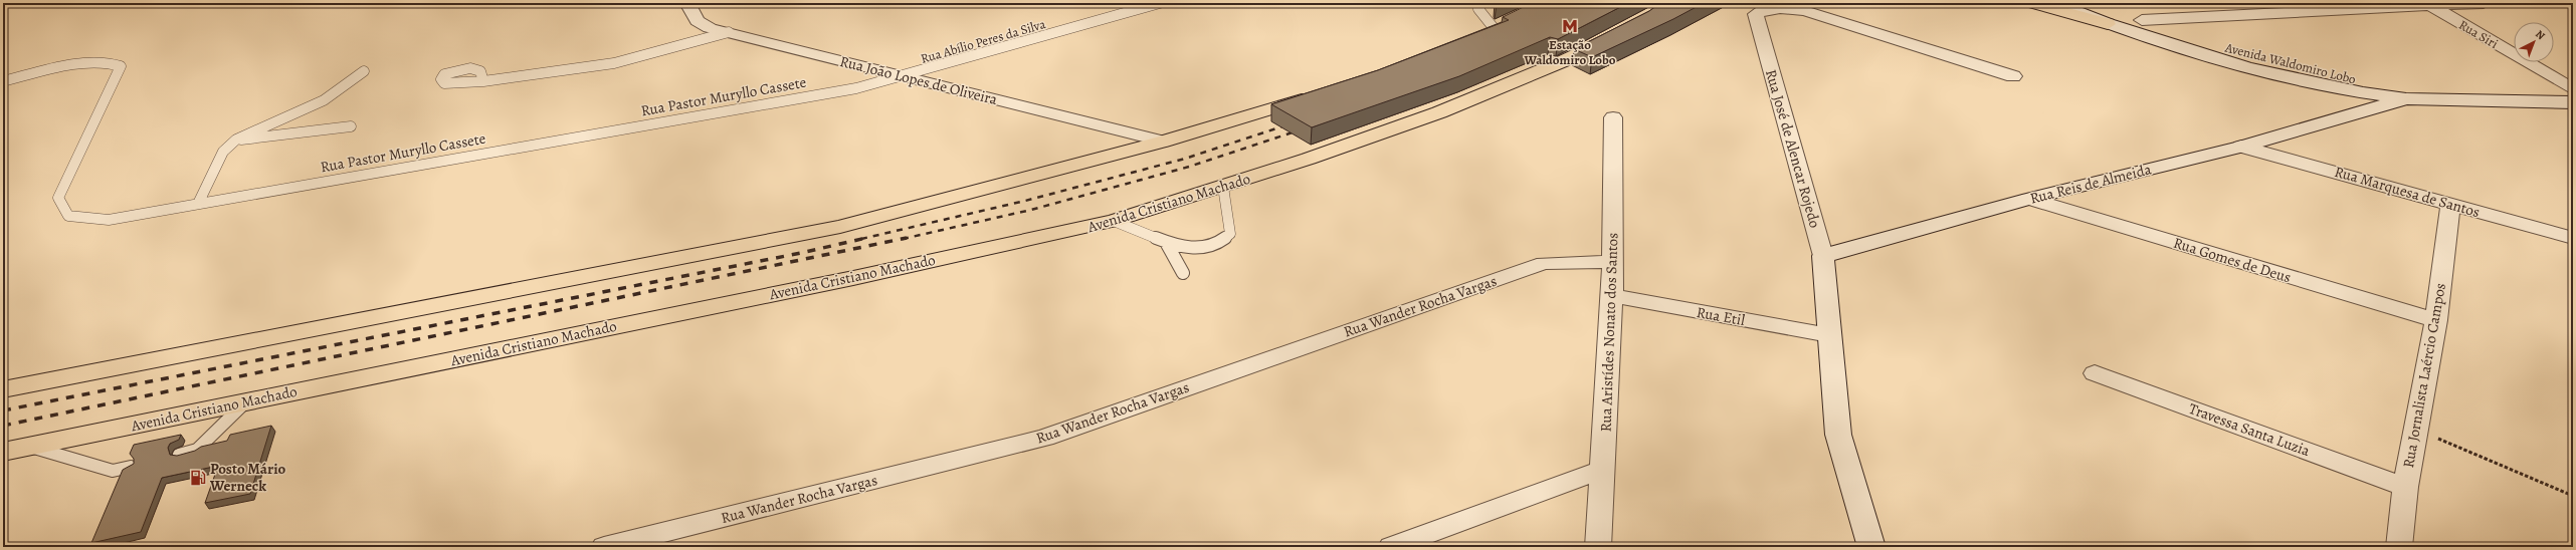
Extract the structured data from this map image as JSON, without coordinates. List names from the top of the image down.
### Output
{
  "streets": {
    "highway": ["Avenida Cristiano Machado"],
    "street": [
      "Rua Siri",
      "Avenida Waldomiro Lobo",
      "Rua João Lopes de Oliveira",
      "Rua José de Alencar Rojedo",
      "Rua Reis de Almeida",
      "Rua Marquesa de Santos",
      "Rua Gomes de Deus",
      "Rua Wander Rocha Vargas",
      "Rua Etil",
      "Rua Aristídes Nonato dos Santos",
      "Rua Jornalista Laércio Campos",
      "Travessa Santa Luzia"
    ],
    "lane": ["Rua Abílio Peres da Silva", "Rua Pastor Muryllo Cassete"]
  },
  "crossings": [
    ["Rua Abílio Peres da Silva", "Rua João Lopes de Oliveira"],
    ["Rua Abílio Peres da Silva", "Rua Pastor Muryllo Cassete"],
    ["Avenida Waldomiro Lobo", "Rua Reis de Almeida"],
    ["Rua João Lopes de Oliveira", "Rua Pastor Muryllo Cassete"],
    ["Rua José de Alencar Rojedo", "Rua Reis de Almeida"],
    ["Rua José de Alencar Rojedo", "Rua Etil"],
    ["Rua Reis de Almeida", "Rua Marquesa de Santos"],
    ["Rua Reis de Almeida", "Rua Gomes de Deus"],
    ["Rua Marquesa de Santos", "Rua Jornalista Laércio Campos"],
    ["Rua Gomes de Deus", "Rua Jornalista Laércio Campos"],
    ["Rua Wander Rocha Vargas", "Rua Aristídes Nonato dos Santos"],
    ["Rua Etil", "Rua Aristídes Nonato dos Santos"],
    ["Rua Jornalista Laércio Campos", "Travessa Santa Luzia"]
  ],
  "places": {
    "metro station": ["Estação Waldomiro Lobo"],
    "fuel station": ["Posto Mário Werneck"]
  },
  "north": "top right"
}
